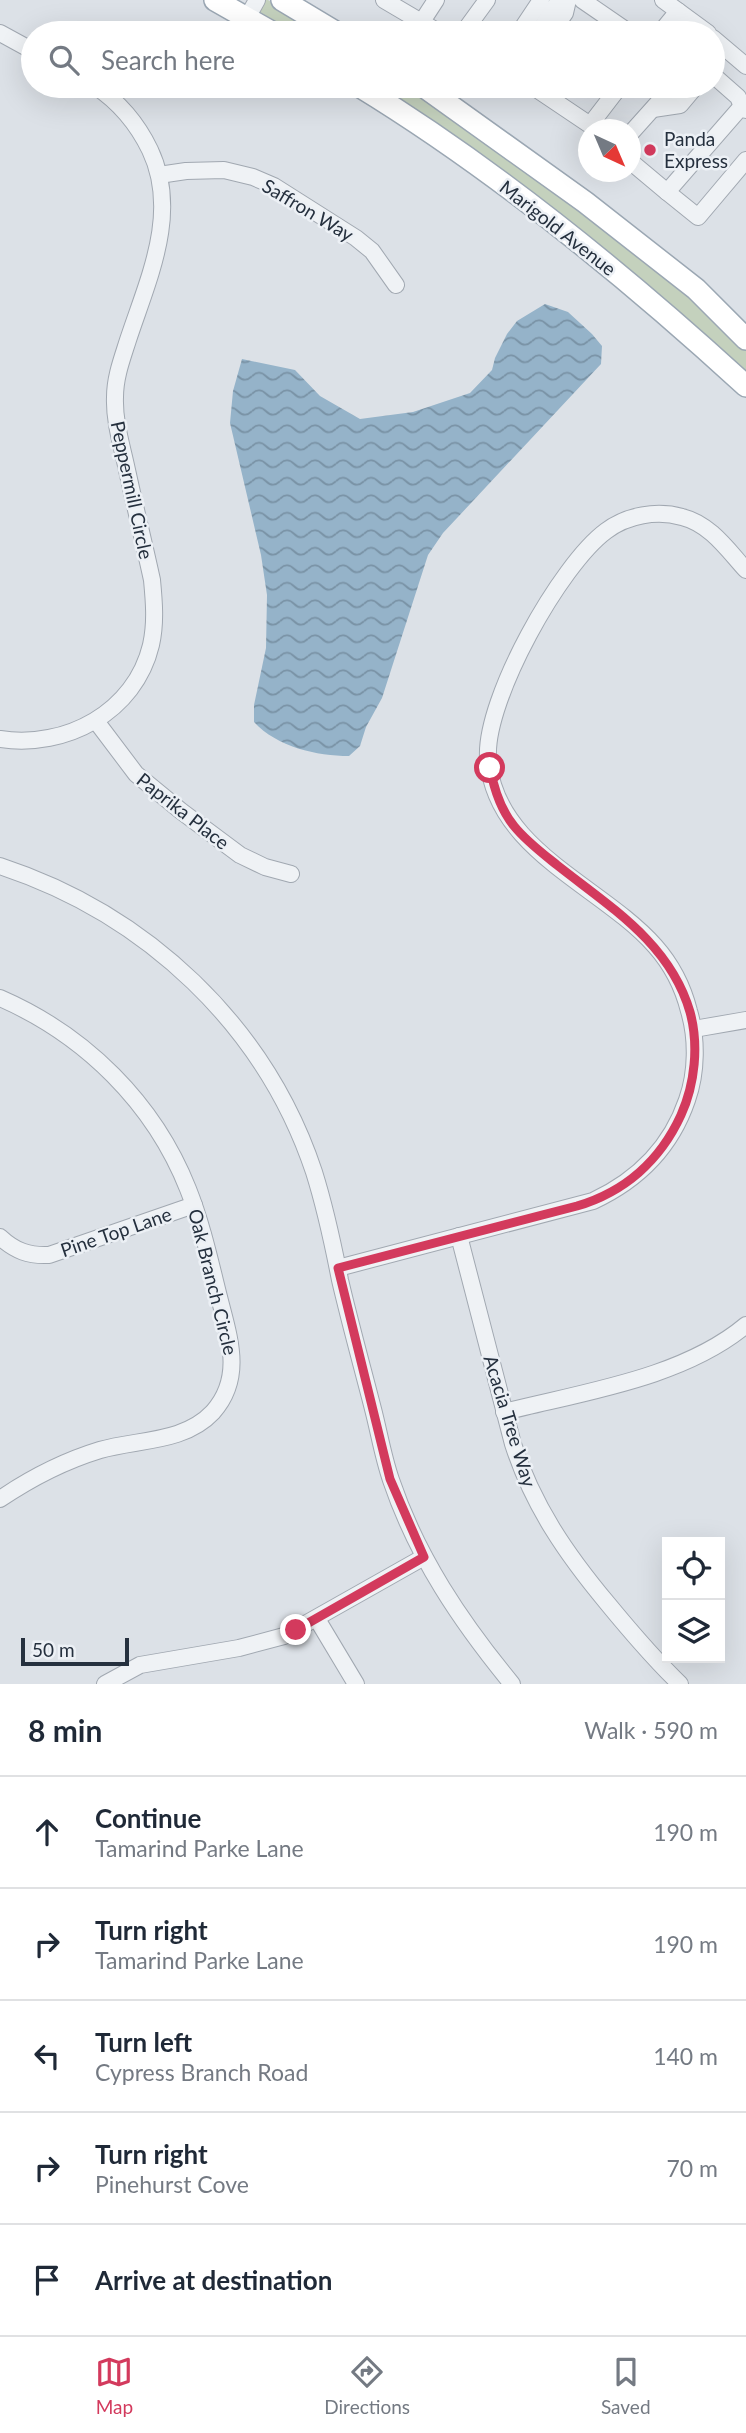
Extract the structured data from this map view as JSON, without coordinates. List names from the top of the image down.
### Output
{
  "streets": {
    "main road": ["Marigold Avenue"],
    "street": [
      "Saffron Way",
      "Peppermill Circle",
      "Paprika Place",
      "Pine Top Lane",
      "Oak Branch Circle",
      "Acacia Tree Way"
    ]
  },
  "crossings": [
    ["Saffron Way", "Peppermill Circle"],
    ["Peppermill Circle", "Paprika Place"],
    ["Pine Top Lane", "Oak Branch Circle"]
  ],
  "places": ["Panda Express"],
  "scale_bar": "50 m",
  "north": "bottom right",
  "page": {
    "search": "Search here",
    "scale": "50 m",
    "heading": ["8 min", "Walk · 590 m"],
    "list": [
      ["Continue", "Tamarind Parke Lane", "190 m"],
      ["Turn right", "Tamarind Parke Lane", "190 m"],
      ["Turn left", "Cypress Branch Road", "140 m"],
      ["Turn right", "Pinehurst Cove", "70 m"],
      "Arrive at destination"
    ],
    "nav": ["Map", "Directions", "Saved"]
  }
}
